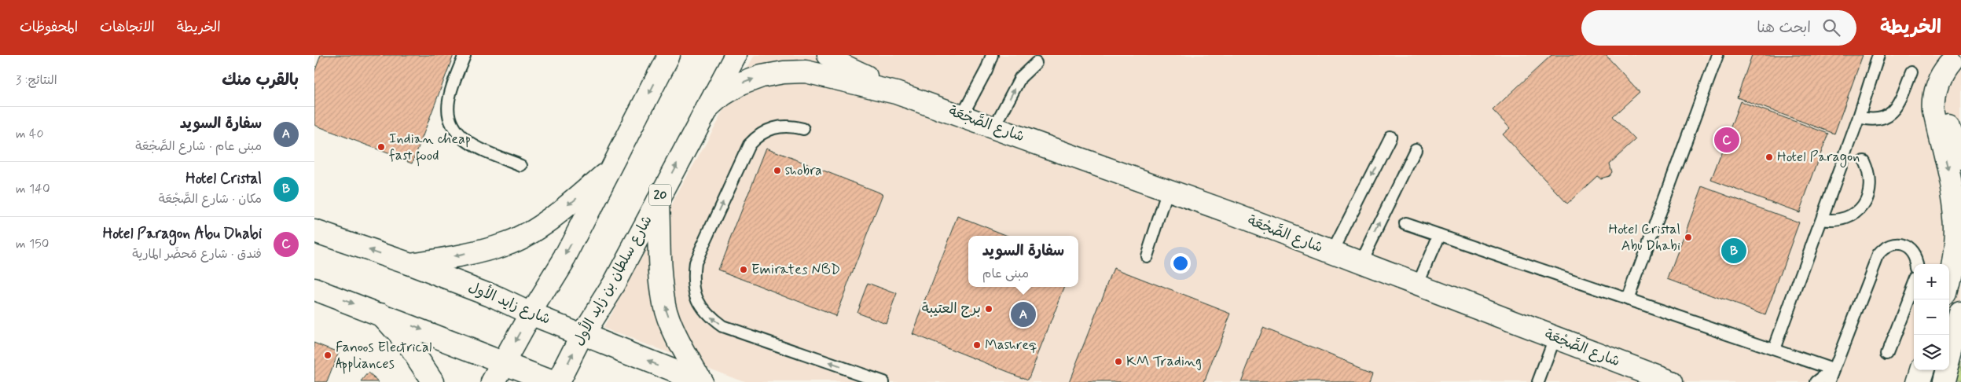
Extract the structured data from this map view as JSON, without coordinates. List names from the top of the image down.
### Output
{
  "streets": {
    "main road": [
      "شارع الصَّجْعَة",
      "20",
      "شارع سلطان بن زايد الأول",
      "شارع زايد الأول"
    ]
  },
  "crossings": [
    ["شارع الصَّجْعَة", "شارع سلطان بن زايد الأول"],
    ["شارع سلطان بن زايد الأول", "شارع زايد الأول"]
  ],
  "places": [
    "Indian cheap fast food",
    "Hotel Paragon",
    "shobra",
    "Hotel Cristal Abu Dhabi",
    "Emirates NBD",
    "برج العتيبة",
    "Mashreq",
    "Fanoos Electrical Appliances",
    "KM Trading"
  ],
  "page": {
    "header": "الخريطة",
    "search": "ابحث هنا",
    "nav": ["الخريطة", "الاتجاهات", "المحفوظات"],
    "heading": ["بالقرب منك", "النتائج: 3"],
    "list": [
      {
        "mark": "A",
        "name": "سفارة السويد",
        "note": "مبنى عام · شارع الصَّجْعَة",
        "value": "40 m"
      },
      {
        "mark": "B",
        "name": "Hotel Cristal",
        "note": "مكان · شارع الصَّجْعَة",
        "value": "140 m"
      },
      {
        "mark": "C",
        "name": "Hotel Paragon Abu Dhabi",
        "note": "فندق · شارع مَحضَر المارية",
        "value": "150 m"
      }
    ],
    "pins": ["C", "B", "A"],
    "popup": ["سفارة السويد", "مبنى عام"],
    "map_buttons": ["+", "−"]
  }
}
